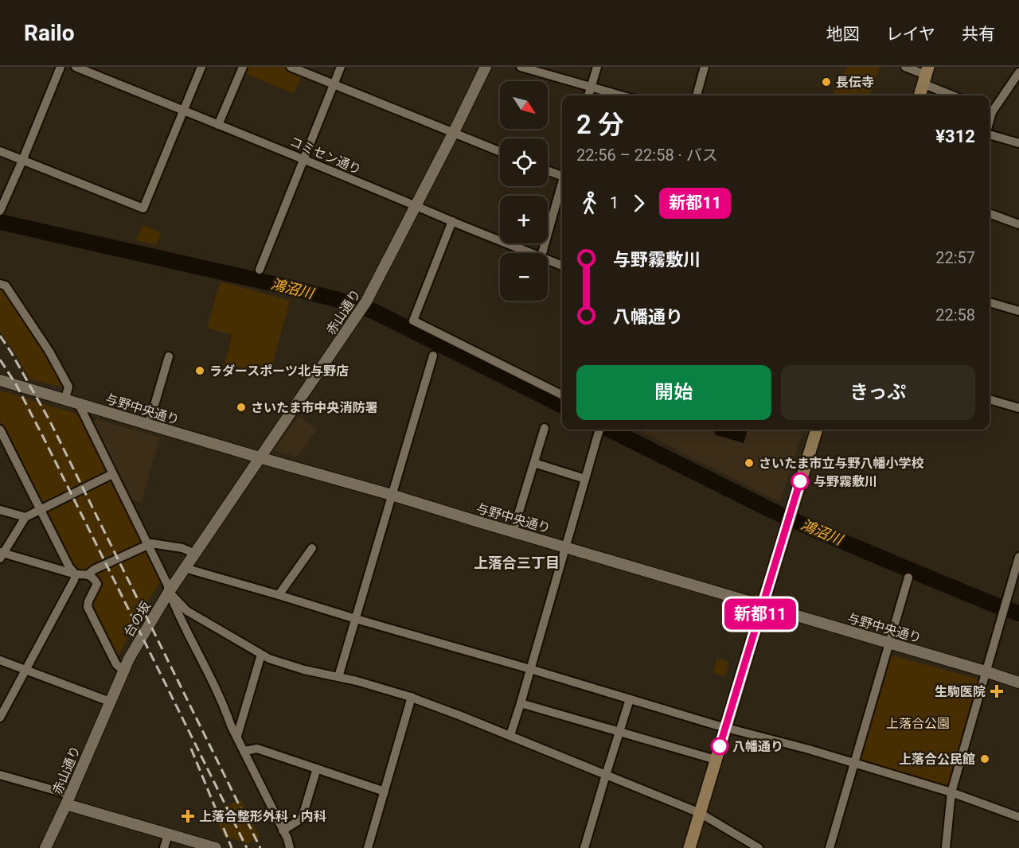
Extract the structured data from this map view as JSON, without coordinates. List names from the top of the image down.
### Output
{
  "streets": {
    "street": [
      "コミセン通り",
      "赤山通り",
      "与野中央通り",
      "台の坂"
    ]
  },
  "crossings": [
    ["コミセン通り", "赤山通り"],
    ["赤山通り", "与野中央通り"],
    ["赤山通り", "台の坂"]
  ],
  "districts": ["上落合三丁目"],
  "water": ["鴻沼川"],
  "parks": ["上落合公園"],
  "places": {
    "other": [
      "長伝寺",
      "ラダースポーツ北与野店",
      "さいたま市中央消防署",
      "さいたま市立与野八幡小学校",
      "与野霧敷川",
      "八幡通り",
      "上落合公民館"
    ],
    "health": ["生駒医院", "上落合整形外科・内科"]
  },
  "lines": ["bus line 新都11"],
  "north": "bottom right",
  "page": {
    "header": "Railo",
    "nav": ["地図", "レイヤ", "共有"],
    "on_map": "新都11",
    "map_buttons": ["+", "−"],
    "heading": ["2 分", "22:56 – 22:58 · バス", "¥312"],
    "legs": ["1", "新都11"],
    "list": [
      {
        "name": "与野霧敷川",
        "value": "22:57"
      },
      {
        "name": "八幡通り",
        "value": "22:58"
      }
    ],
    "buttons": ["開始", "きっぷ"]
  }
}
